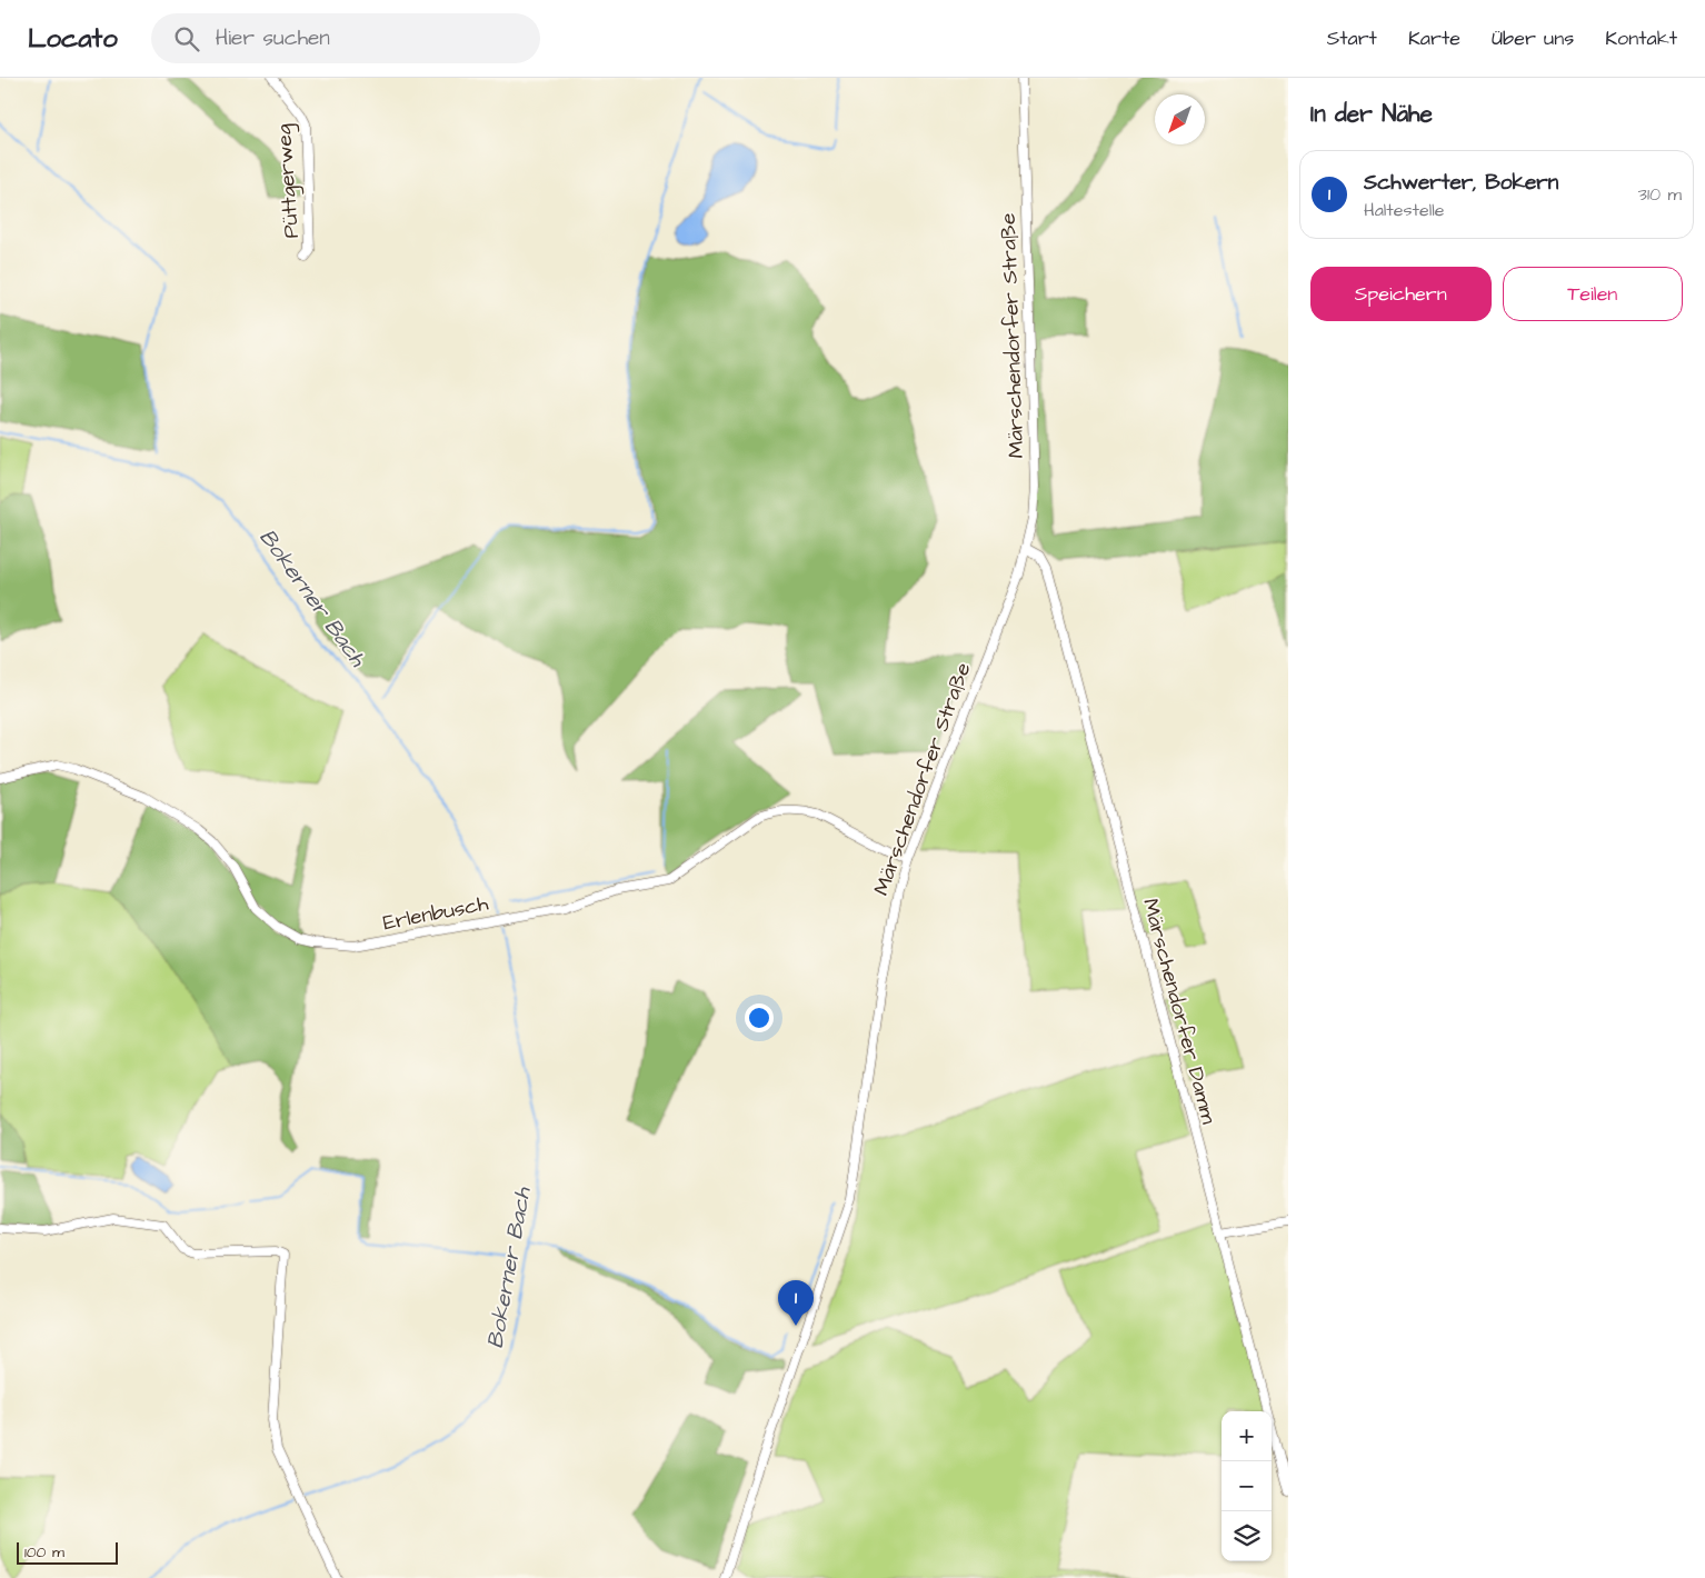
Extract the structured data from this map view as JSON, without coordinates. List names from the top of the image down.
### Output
{
  "streets": {
    "street": [
      "Püttgerweg",
      "Märschendorfer Straße",
      "Erlenbusch",
      "Märschendorfer Damm"
    ]
  },
  "crossings": [
    ["Märschendorfer Straße", "Erlenbusch"],
    ["Märschendorfer Straße", "Märschendorfer Damm"]
  ],
  "water": ["Bokerner Bach"],
  "scale_bar": "100 m",
  "north": "bottom left",
  "page": {
    "header": "Locato",
    "search": "Hier suchen",
    "nav": [
      "Start",
      "Karte",
      "Über uns",
      "Kontakt"
    ],
    "heading": "In der Nähe",
    "list": [
      {
        "mark": "1",
        "name": "Schwerter, Bokern",
        "note": "Haltestelle",
        "value": "310 m"
      }
    ],
    "buttons": ["Speichern", "Teilen"],
    "pins": "1",
    "map_buttons": ["+", "−"],
    "scale": "100 m"
  }
}
